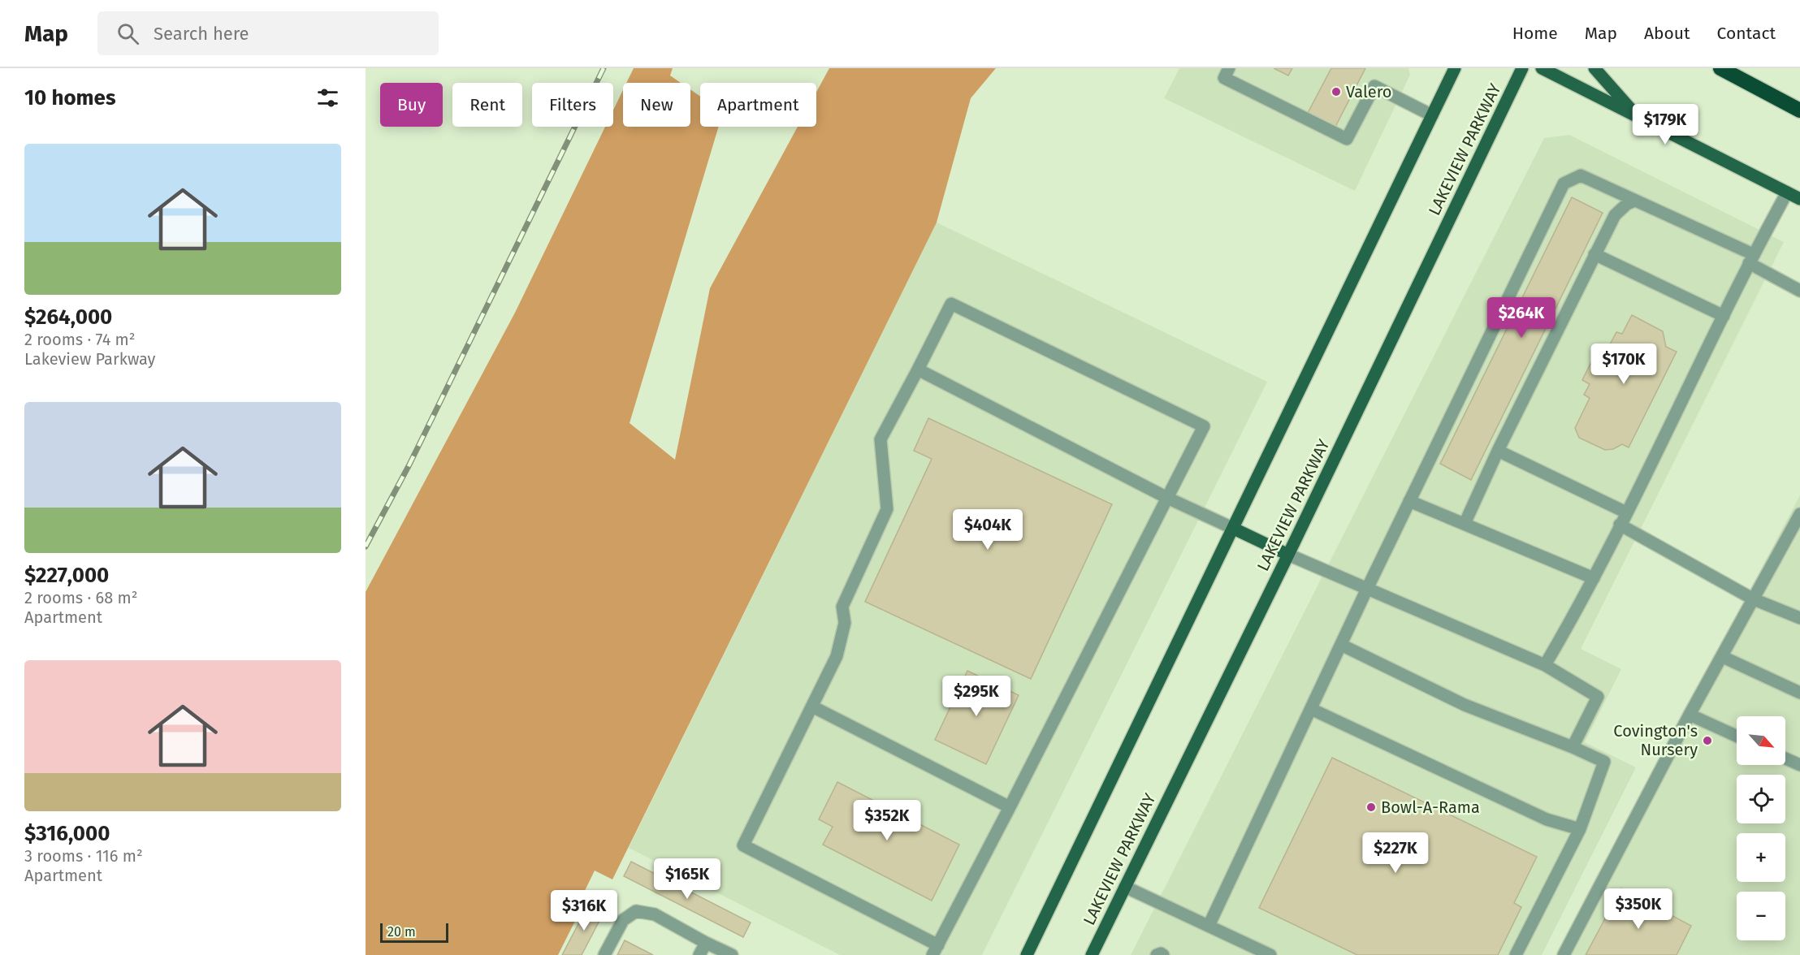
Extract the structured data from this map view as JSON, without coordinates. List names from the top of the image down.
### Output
{
  "streets": {
    "main road": ["LAKEVIEW PARKWAY"]
  },
  "places": ["Valero", "Covington's Nursery", "Bowl-A-Rama"],
  "scale_bar": "20 m",
  "north": "bottom right",
  "page": {
    "header": "Map",
    "search": "Search here",
    "nav": [
      "Home",
      "Map",
      "About",
      "Contact"
    ],
    "heading": "10 homes",
    "chip": [
      "Buy",
      "Rent",
      "Filters",
      "New",
      "Apartment"
    ],
    "price": [
      "$179K",
      "$264K",
      "$170K",
      "$404K",
      "$295K",
      "$352K",
      "$227K",
      "$165K",
      "$350K",
      "$316K"
    ],
    "list": [
      {
        "name": "$264,000",
        "note": "2 rooms · 74 m² · Lakeview Parkway"
      },
      {
        "name": "$227,000",
        "note": "2 rooms · 68 m² · Apartment"
      },
      {
        "name": "$316,000",
        "note": "3 rooms · 116 m² · Apartment"
      }
    ],
    "map_buttons": ["+", "−"],
    "scale": "20 m"
  }
}
